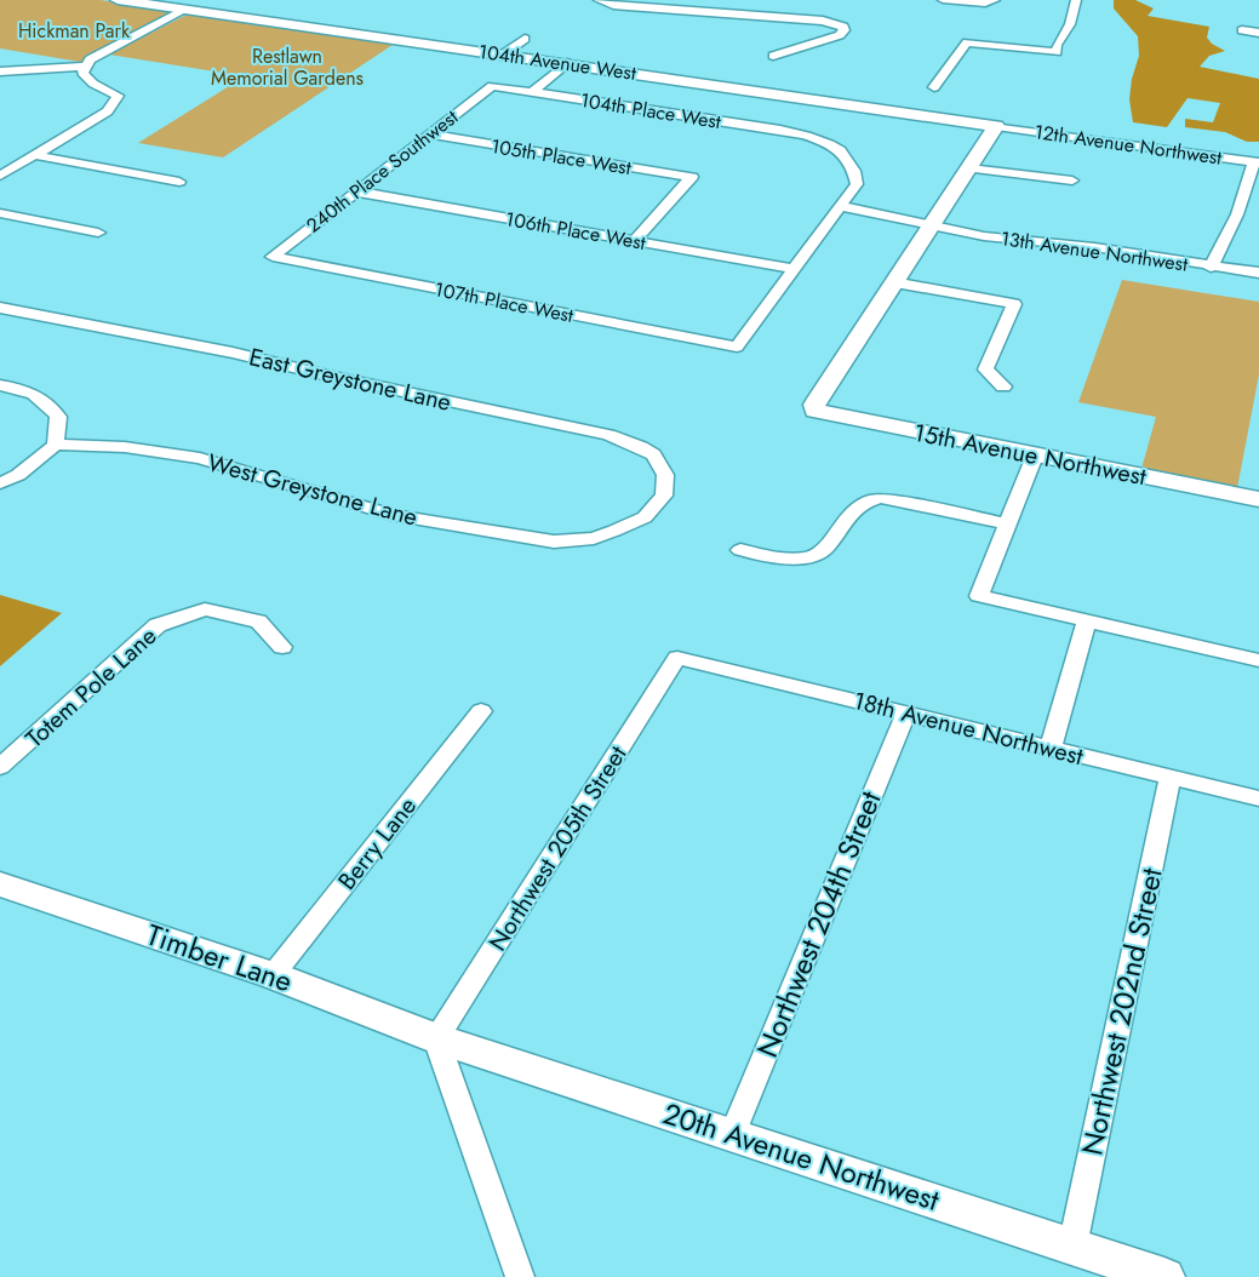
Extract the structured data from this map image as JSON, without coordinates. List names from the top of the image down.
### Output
{
  "streets": {
    "street": [
      "104th Avenue West",
      "104th Place West",
      "12th Avenue Northwest",
      "105th Place West",
      "240th Place Southwest",
      "106th Place West",
      "13th Avenue Northwest",
      "107th Place West",
      "East Greystone Lane",
      "15th Avenue Northwest",
      "West Greystone Lane",
      "Totem Pole Lane",
      "18th Avenue Northwest",
      "Berry Lane",
      "Northwest 205th Street",
      "Northwest 204th Street",
      "Timber Lane",
      "Northwest 202nd Street",
      "20th Avenue Northwest"
    ]
  },
  "crossings": [
    ["104th Avenue West", "12th Avenue Northwest"],
    ["104th Place West", "240th Place Southwest"],
    ["104th Place West", "106th Place West"],
    ["104th Place West", "107th Place West"],
    ["105th Place West", "240th Place Southwest"],
    ["105th Place West", "106th Place West"],
    ["240th Place Southwest", "106th Place West"],
    ["240th Place Southwest", "107th Place West"],
    ["East Greystone Lane", "West Greystone Lane"],
    ["18th Avenue Northwest", "Northwest 205th Street"],
    ["18th Avenue Northwest", "Northwest 204th Street"],
    ["18th Avenue Northwest", "Northwest 202nd Street"],
    ["Berry Lane", "Timber Lane"],
    ["Northwest 205th Street", "Timber Lane"],
    ["Northwest 205th Street", "20th Avenue Northwest"],
    ["Northwest 204th Street", "20th Avenue Northwest"],
    ["Timber Lane", "20th Avenue Northwest"],
    ["Northwest 202nd Street", "20th Avenue Northwest"]
  ],
  "parks": ["Hickman Park", "Restlawn Memorial Gardens"]
}
